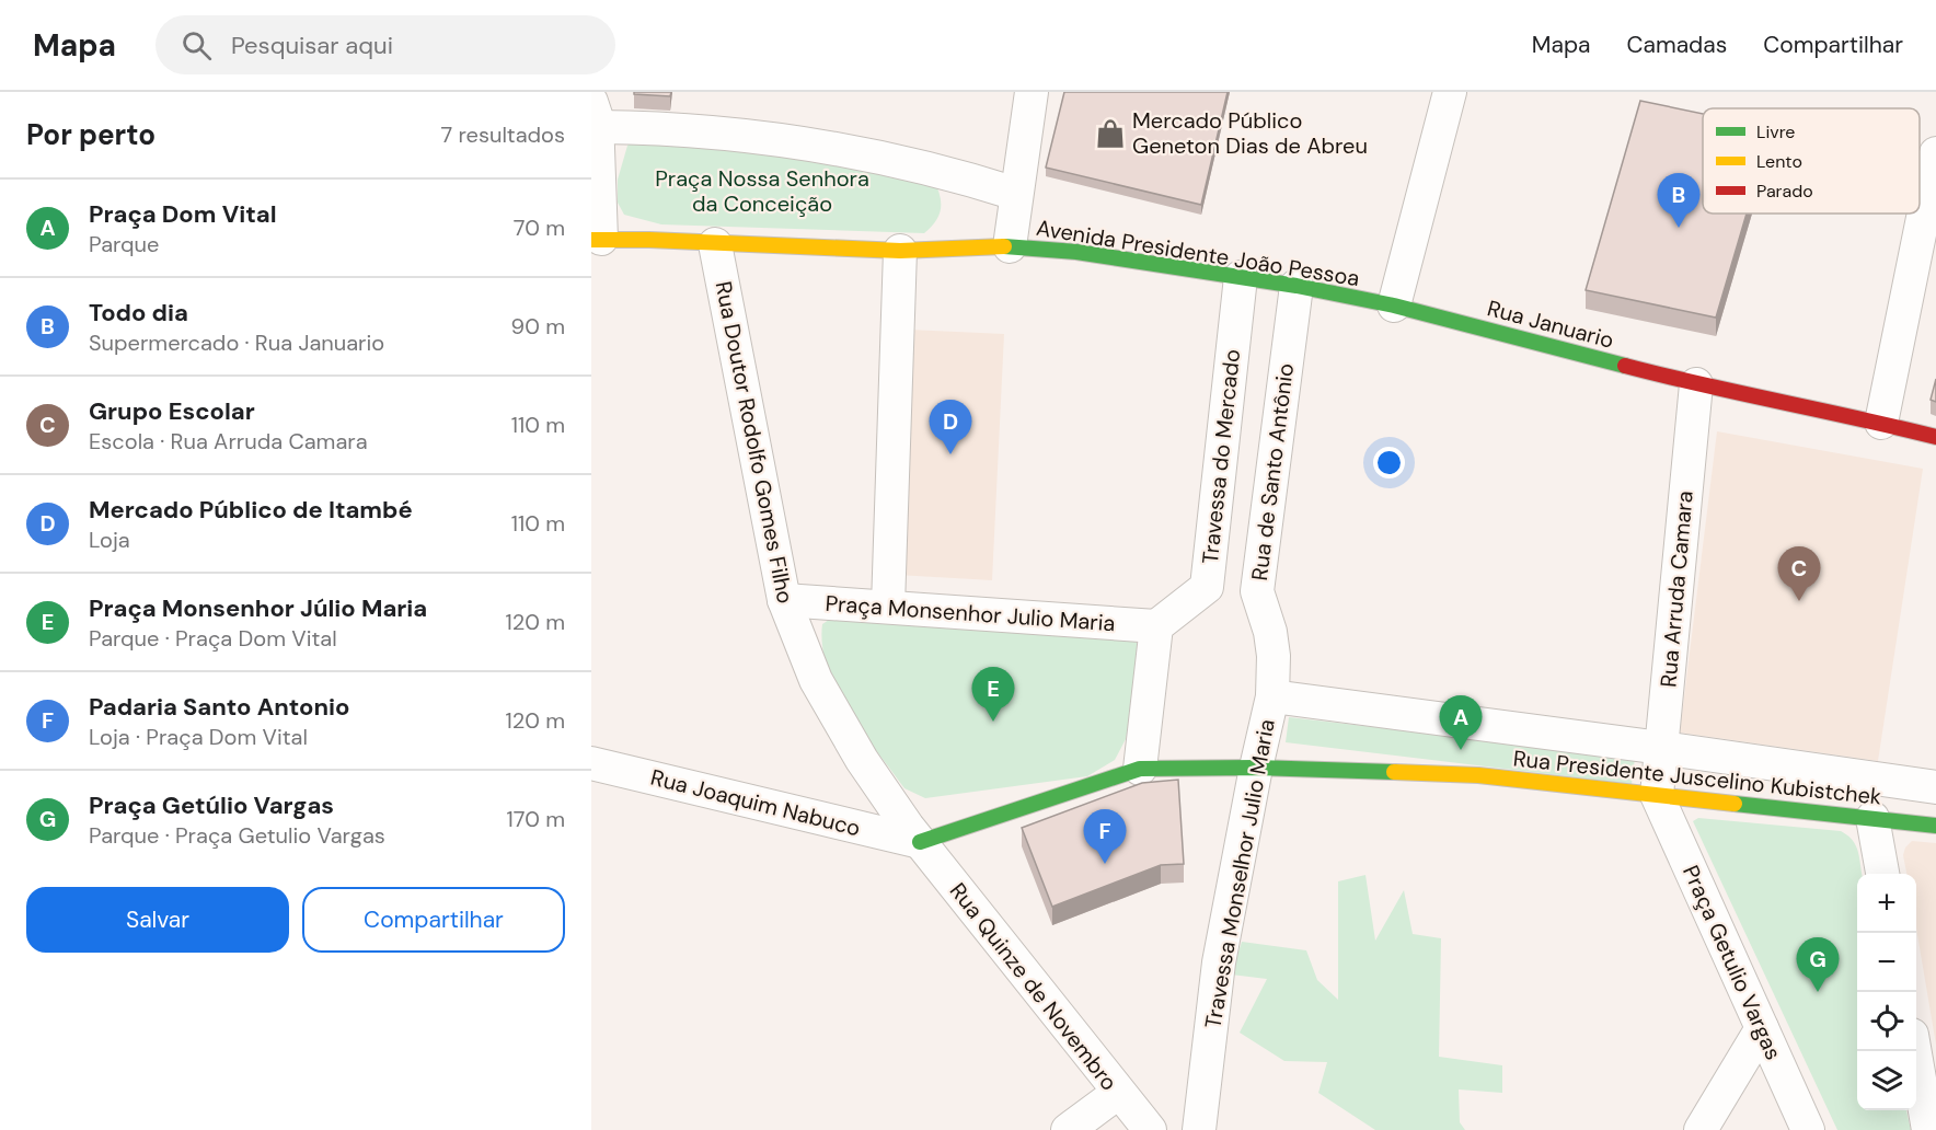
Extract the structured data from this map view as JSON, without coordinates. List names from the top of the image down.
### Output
{
  "streets": {
    "street": [
      "Avenida Presidente João Pessoa",
      "Rua Januario",
      "Rua Doutor Rodolfo Gomes Filho",
      "Travessa do Mercado",
      "Rua de Santo Antônio",
      "Rua Arruda Camara",
      "Praça Monsenhor Julio Maria",
      "Rua Presidente Juscelino Kubistchek",
      "Rua Joaquim Nabuco",
      "Travessa Monselhor Julio Maria",
      "Praça Getulio Vargas",
      "Rua Quinze de Novembro"
    ]
  },
  "crossings": [
    ["Avenida Presidente João Pessoa", "Rua Januario"],
    ["Avenida Presidente João Pessoa", "Rua Doutor Rodolfo Gomes Filho"],
    ["Avenida Presidente João Pessoa", "Travessa do Mercado"],
    ["Avenida Presidente João Pessoa", "Rua de Santo Antônio"],
    ["Rua Januario", "Rua Arruda Camara"],
    ["Rua Doutor Rodolfo Gomes Filho", "Praça Monsenhor Julio Maria"],
    ["Rua Doutor Rodolfo Gomes Filho", "Rua Presidente Juscelino Kubistchek"],
    ["Rua Doutor Rodolfo Gomes Filho", "Rua Joaquim Nabuco"],
    ["Rua Doutor Rodolfo Gomes Filho", "Rua Quinze de Novembro"],
    ["Travessa do Mercado", "Praça Monsenhor Julio Maria"],
    ["Rua de Santo Antônio", "Travessa Monselhor Julio Maria"],
    ["Rua Arruda Camara", "Rua Presidente Juscelino Kubistchek"],
    ["Rua Arruda Camara", "Praça Getulio Vargas"],
    ["Rua Presidente Juscelino Kubistchek", "Rua Joaquim Nabuco"],
    ["Rua Presidente Juscelino Kubistchek", "Travessa Monselhor Julio Maria"],
    ["Rua Presidente Juscelino Kubistchek", "Praça Getulio Vargas"],
    ["Rua Presidente Juscelino Kubistchek", "Rua Quinze de Novembro"],
    ["Rua Joaquim Nabuco", "Rua Quinze de Novembro"]
  ],
  "parks": ["Praça Nossa Senhora da Conceição"],
  "places": {
    "shop": ["Mercado Público Geneton Dias de Abreu"]
  },
  "legend": ["Livre", "Lento", "Parado"],
  "page": {
    "header": "Mapa",
    "search": "Pesquisar aqui",
    "nav": ["Mapa", "Camadas", "Compartilhar"],
    "heading": ["Por perto", "7 resultados"],
    "pins": [
      "B",
      "D",
      "C",
      "E",
      "A",
      "F",
      "G"
    ],
    "list": [
      {
        "mark": "A",
        "name": "Praça Dom Vital",
        "note": "Parque",
        "value": "70 m"
      },
      {
        "mark": "B",
        "name": "Todo dia",
        "note": "Supermercado · Rua Januario",
        "value": "90 m"
      },
      {
        "mark": "C",
        "name": "Grupo Escolar",
        "note": "Escola · Rua Arruda Camara",
        "value": "110 m"
      },
      {
        "mark": "D",
        "name": "Mercado Público de Itambé",
        "note": "Loja",
        "value": "110 m"
      },
      {
        "mark": "E",
        "name": "Praça Monsenhor Júlio Maria",
        "note": "Parque · Praça Dom Vital",
        "value": "120 m"
      },
      {
        "mark": "F",
        "name": "Padaria Santo Antonio",
        "note": "Loja · Praça Dom Vital",
        "value": "120 m"
      },
      {
        "mark": "G",
        "name": "Praça Getúlio Vargas",
        "note": "Parque · Praça Getulio Vargas",
        "value": "170 m"
      }
    ],
    "buttons": ["Salvar", "Compartilhar"],
    "map_buttons": ["+", "−"]
  }
}
